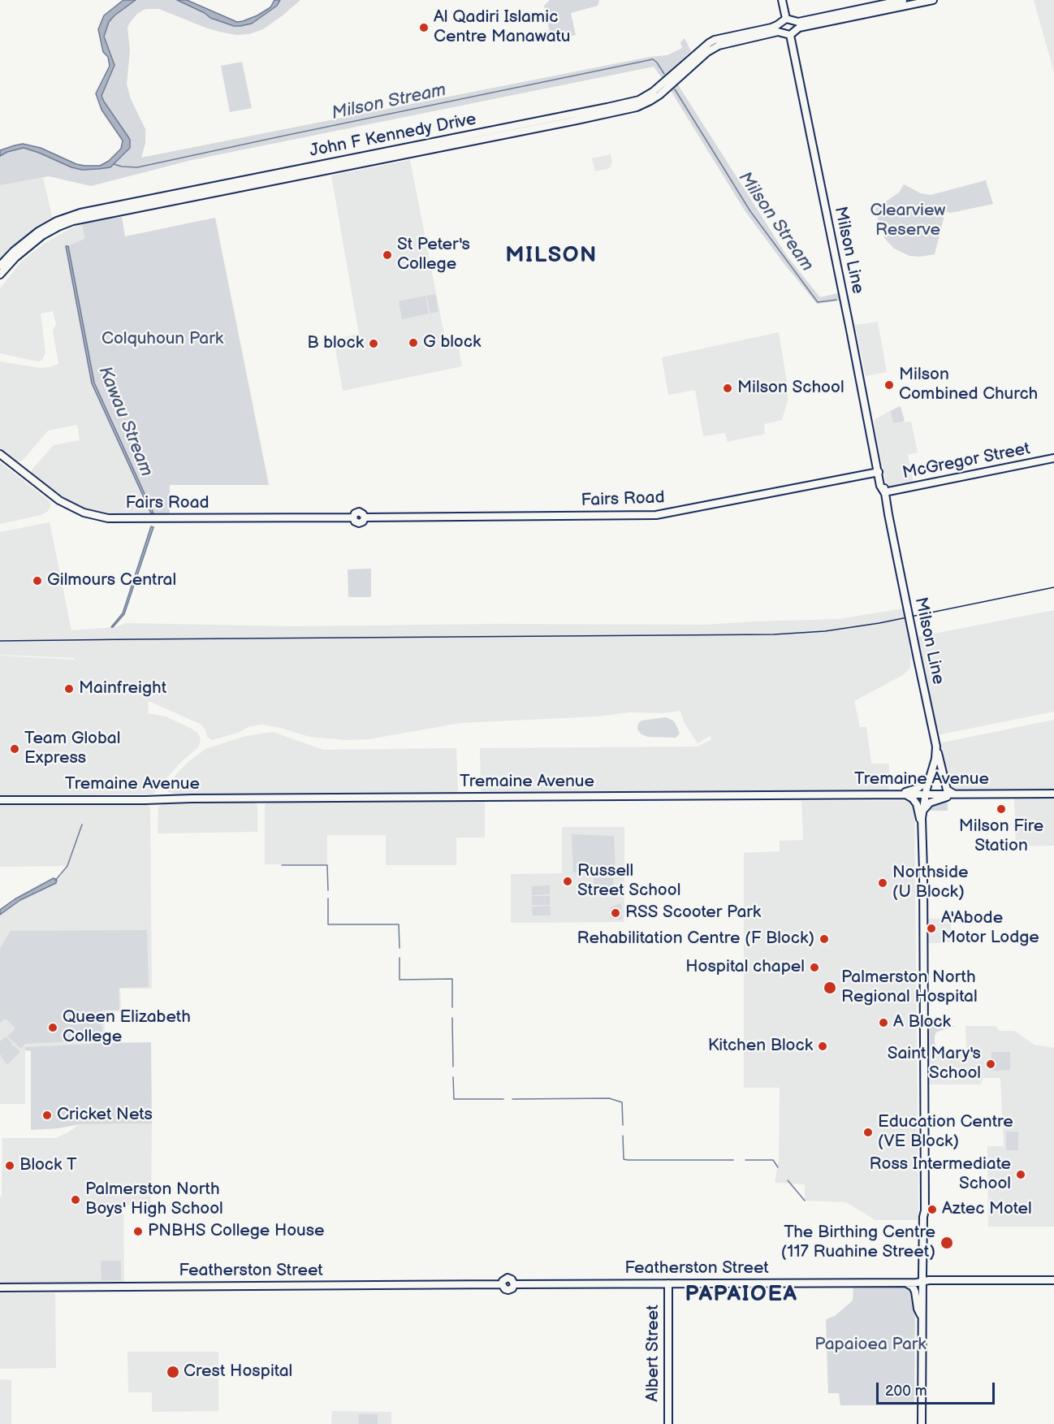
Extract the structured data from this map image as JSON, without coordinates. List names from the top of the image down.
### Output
{
  "streets": {
    "main road": [
      "John F Kennedy Drive",
      "Milson Line",
      "McGregor Street",
      "Fairs Road",
      "Tremaine Avenue",
      "Featherston Street",
      "Albert Street"
    ]
  },
  "crossings": [
    ["John F Kennedy Drive", "Milson Line"],
    ["Milson Line", "McGregor Street"],
    ["Milson Line", "Fairs Road"],
    ["Milson Line", "Tremaine Avenue"],
    ["Featherston Street", "Albert Street"]
  ],
  "districts": ["MILSON", "PAPAIOEA"],
  "water": ["Milson Stream", "Kawau Stream"],
  "parks": ["Clearview Reserve", "Colquhoun Park", "Papaioea Park"],
  "places": [
    "Al Qadiri Islamic Centre Manawatu",
    "St Peter's College",
    "G block",
    "B block",
    "Milson Combined Church",
    "Milson School",
    "Gilmours Central",
    "Mainfreight",
    "Team Global Express",
    "Milson Fire Station",
    "Russell Street School",
    "Northside (U Block)",
    "RSS Scooter Park",
    "A'Abode Motor Lodge",
    "Rehabilitation Centre (F Block)",
    "Hospital chapel",
    "Palmerston North Regional Hospital",
    "A Block",
    "Queen Elizabeth College",
    "Kitchen Block",
    "Saint Mary's School",
    "Cricket Nets",
    "Education Centre (VE Block)",
    "Block T",
    "Ross Intermediate School",
    "Palmerston North Boys' High School",
    "Aztec Motel",
    "PNBHS College House",
    "The Birthing Centre (117 Ruahine Street)",
    "Crest Hospital"
  ],
  "scale_bar": "200 m"
}
